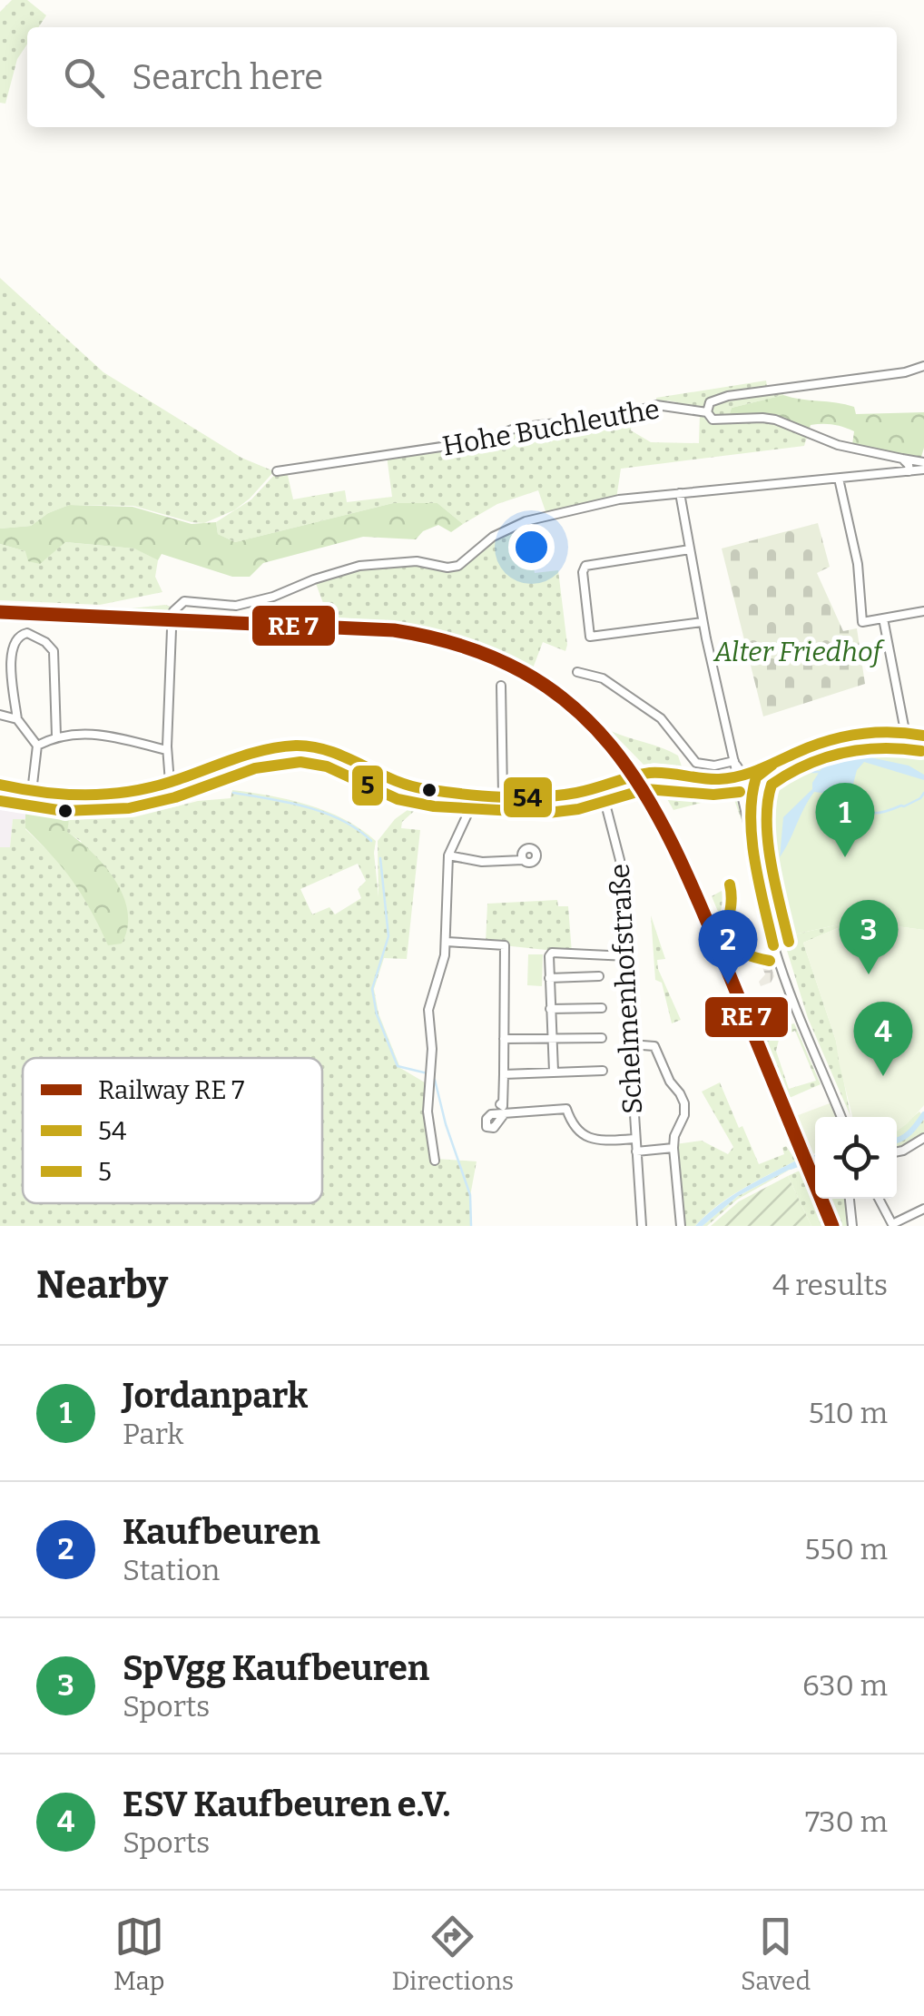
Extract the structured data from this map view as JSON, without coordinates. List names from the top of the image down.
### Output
{
  "streets": {
    "street": ["Hohe Buchleuthe", "Schelmenhofstraße"]
  },
  "parks": ["Alter Friedhof"],
  "lines": ["transit line 54", "transit line 5"],
  "legend": ["Railway RE 7", "54", "5"],
  "page": {
    "search": "Search here",
    "pins": [
      "1",
      "3",
      "2",
      "4"
    ],
    "heading": ["Nearby", "4 results"],
    "list": [
      {
        "mark": "1",
        "name": "Jordanpark",
        "note": "Park",
        "value": "510 m"
      },
      {
        "mark": "2",
        "name": "Kaufbeuren",
        "note": "Station",
        "value": "550 m"
      },
      {
        "mark": "3",
        "name": "SpVgg Kaufbeuren",
        "note": "Sports",
        "value": "630 m"
      },
      {
        "mark": "4",
        "name": "ESV Kaufbeuren e.V.",
        "note": "Sports",
        "value": "730 m"
      }
    ],
    "nav": ["Map", "Directions", "Saved"]
  }
}
